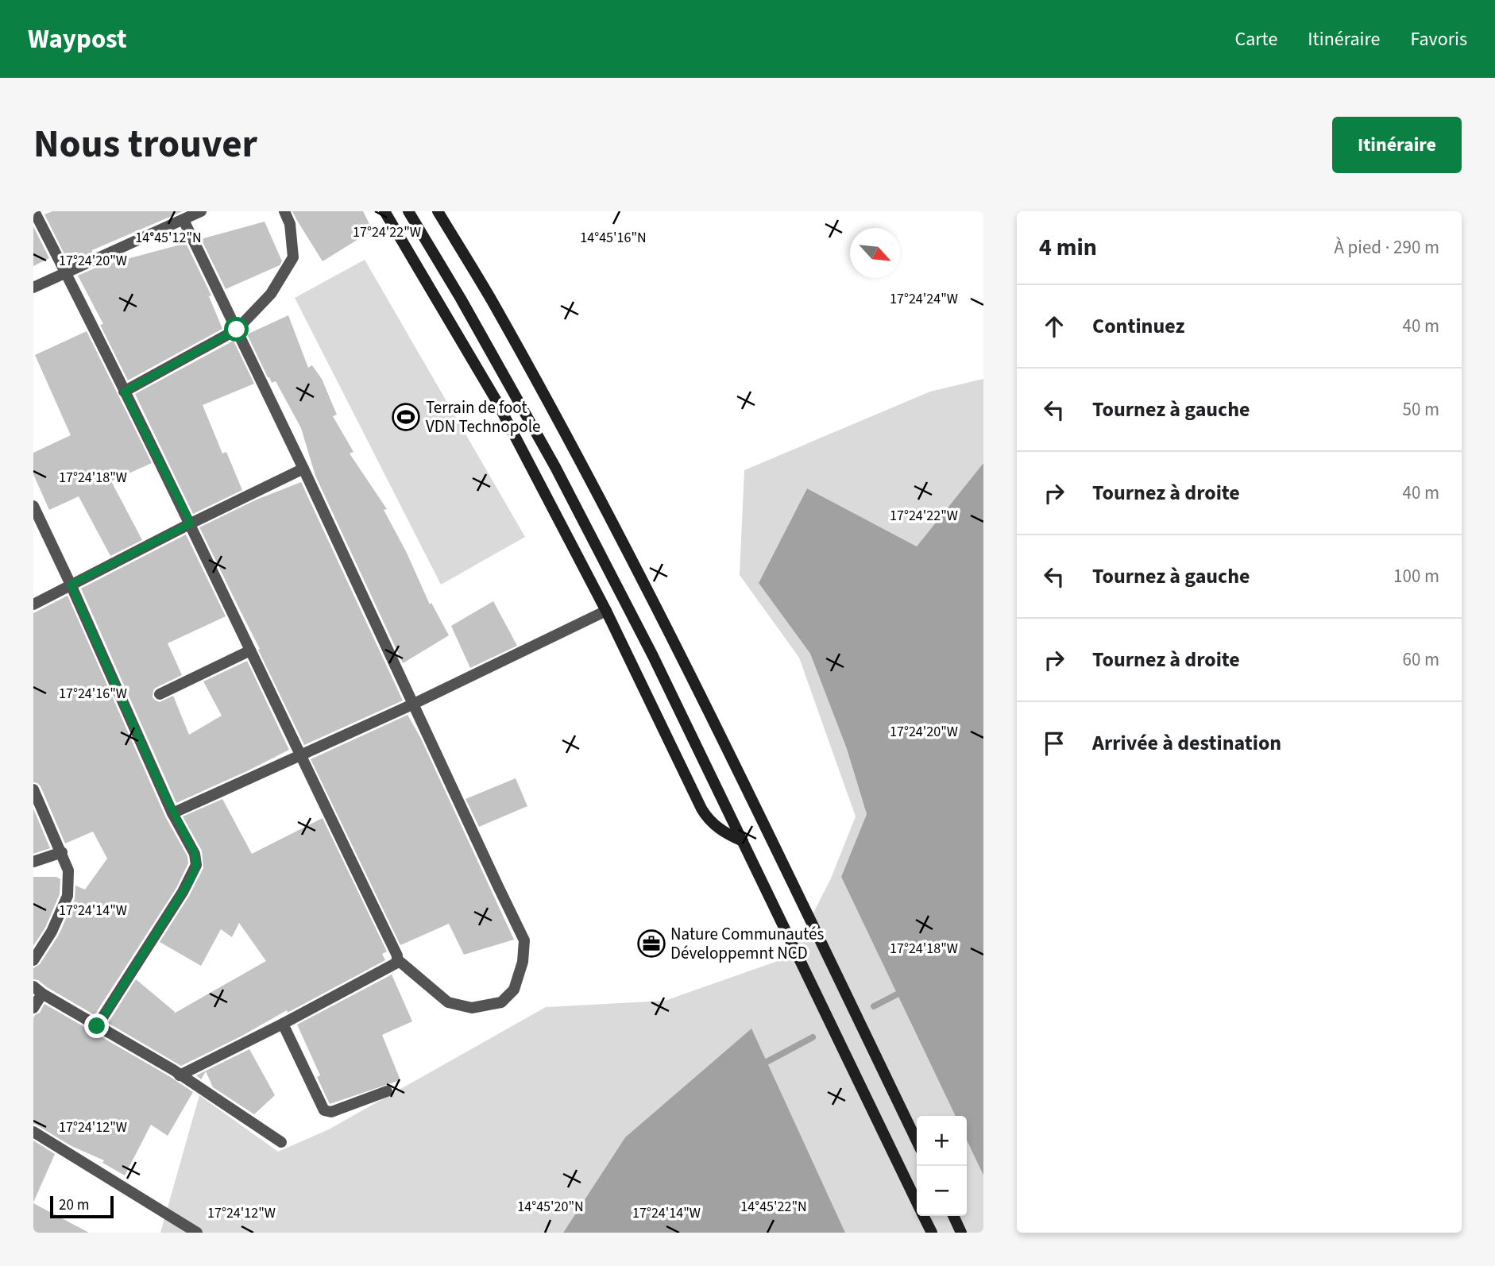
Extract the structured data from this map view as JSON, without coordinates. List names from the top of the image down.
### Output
{
  "places": {
    "sports": ["Terrain de foot VDN Technopole"],
    "office": ["Nature Communautés Développemnt NCD"]
  },
  "scale_bar": "20 m",
  "north": "bottom right",
  "page": {
    "header": "Waypost",
    "nav": ["Carte", "Itinéraire", "Favoris"],
    "title": "Nous trouver",
    "buttons": "Itinéraire",
    "heading": ["4 min", "À pied · 290 m"],
    "list": [
      ["Continuez", "40 m"],
      ["Tournez à gauche", "50 m"],
      ["Tournez à droite", "40 m"],
      ["Tournez à gauche", "100 m"],
      ["Tournez à droite", "60 m"],
      "Arrivée à destination"
    ],
    "map_buttons": ["+", "−"],
    "scale": "20 m"
  },
  "coordinates": [
    "17°24'22\"W",
    "14°45'12\"N",
    "14°45'16\"N",
    "17°24'20\"W",
    "17°24'24\"W",
    "17°24'18\"W",
    "17°24'16\"W",
    "17°24'14\"W",
    "17°24'12\"W",
    "14°45'20\"N",
    "14°45'22\"N"
  ]
}
